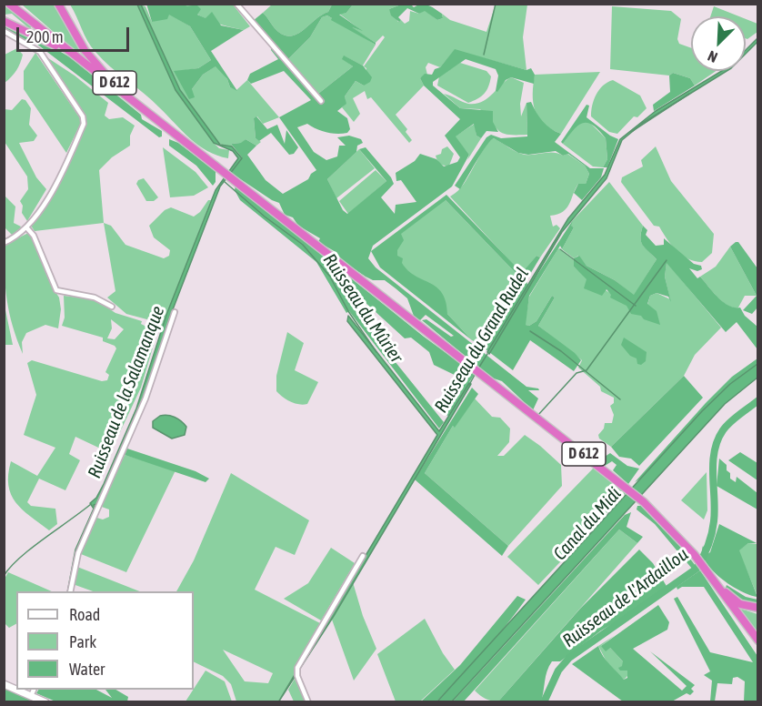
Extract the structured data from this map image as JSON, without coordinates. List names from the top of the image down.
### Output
{
  "streets": {
    "highway": ["D 612"]
  },
  "water": [
    "Ruisseau du Mûrier",
    "Ruisseau du Grand Rudel",
    "Ruisseau de la Salamanque",
    "Canal du Midi",
    "Ruisseau de l'Ardaillou"
  ],
  "legend": ["Road", "Park", "Water"],
  "scale_bar": "200 m",
  "north": "bottom left"
}
